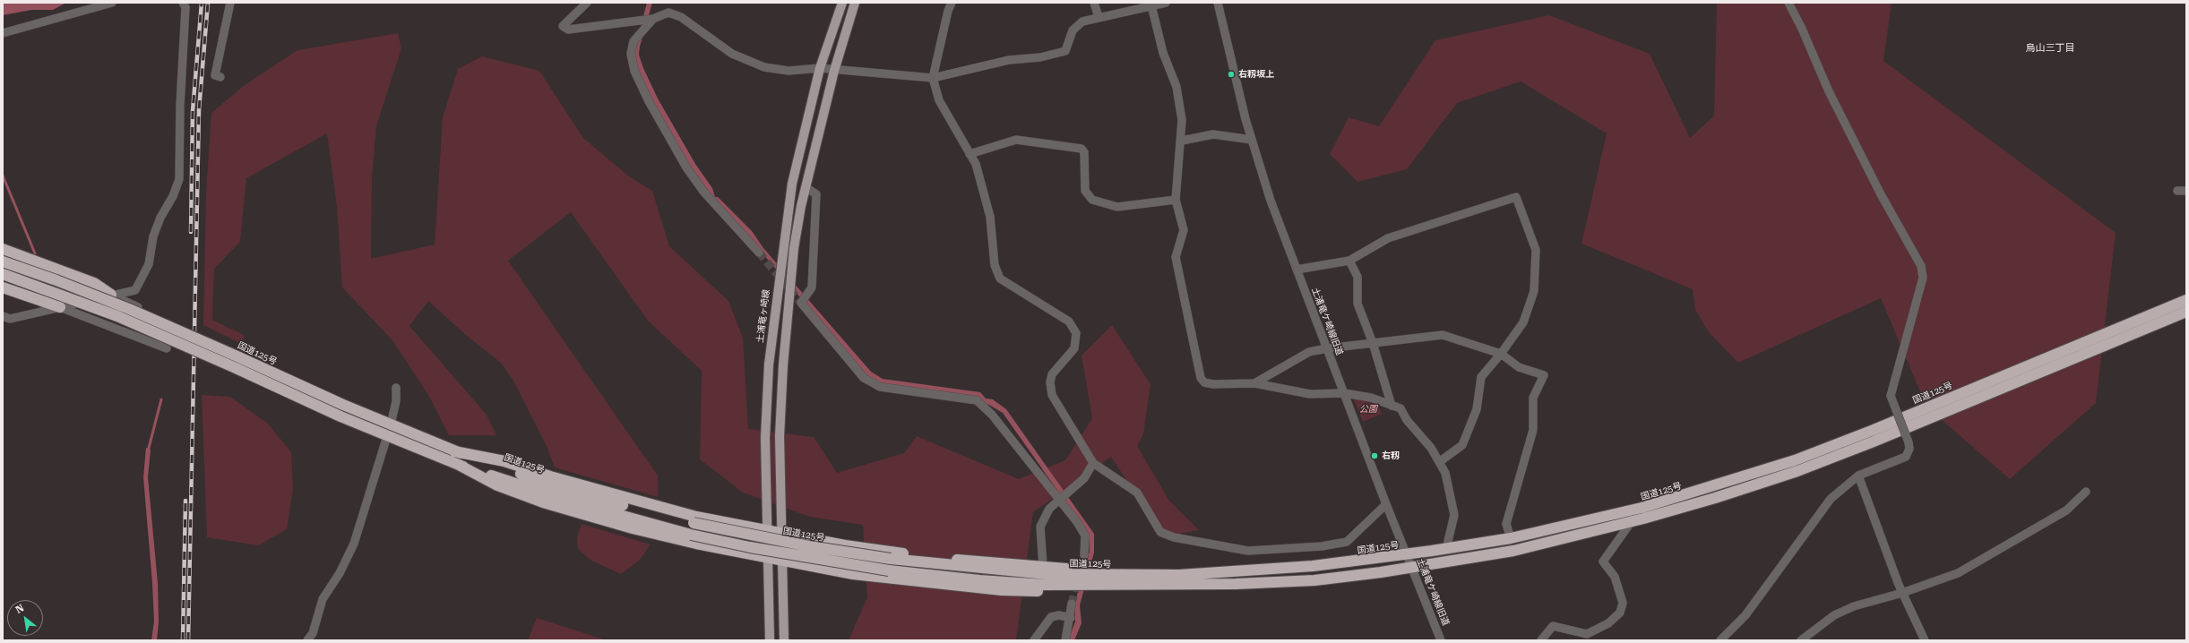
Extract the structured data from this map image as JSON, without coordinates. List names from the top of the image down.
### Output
{
  "streets": {
    "highway": ["国道125号"],
    "main road": ["土浦竜ヶ崎線"],
    "street": ["土浦竜ケ崎線旧道"]
  },
  "crossings": [
    ["土浦竜ケ崎線旧道", "国道125号"]
  ],
  "districts": ["烏山三丁目"],
  "parks": ["公園"],
  "places": ["右籾坂上", "右籾"],
  "north": "top left"
}
